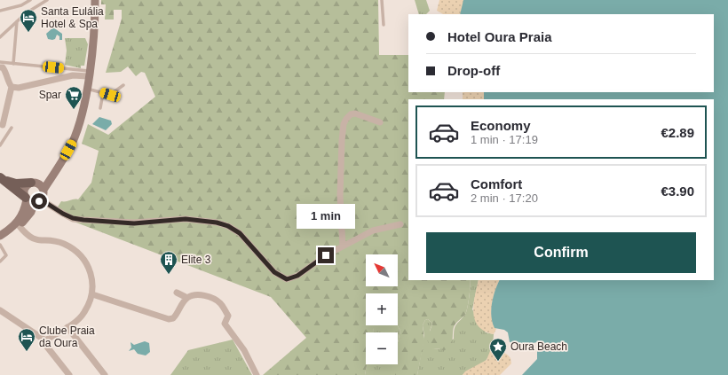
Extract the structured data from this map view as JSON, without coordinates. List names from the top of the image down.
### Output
{
  "places": {
    "hotel": ["Santa Eulália Hotel & Spa", "Clube Praia da Oura"],
    "supermarket": ["Spar"],
    "building": ["Elite 3"],
    "place": ["Oura Beach"]
  },
  "north": "top left",
  "page": {
    "banner": ["Hotel Oura Praia", "Drop-off"],
    "list": [
      {
        "name": "Economy",
        "note": "1 min · 17:19",
        "value": "€2.89"
      },
      {
        "name": "Comfort",
        "note": "2 min · 17:20",
        "value": "€3.90"
      }
    ],
    "bubble": "1 min",
    "buttons": "Confirm",
    "map_buttons": ["+", "−"]
  }
}
